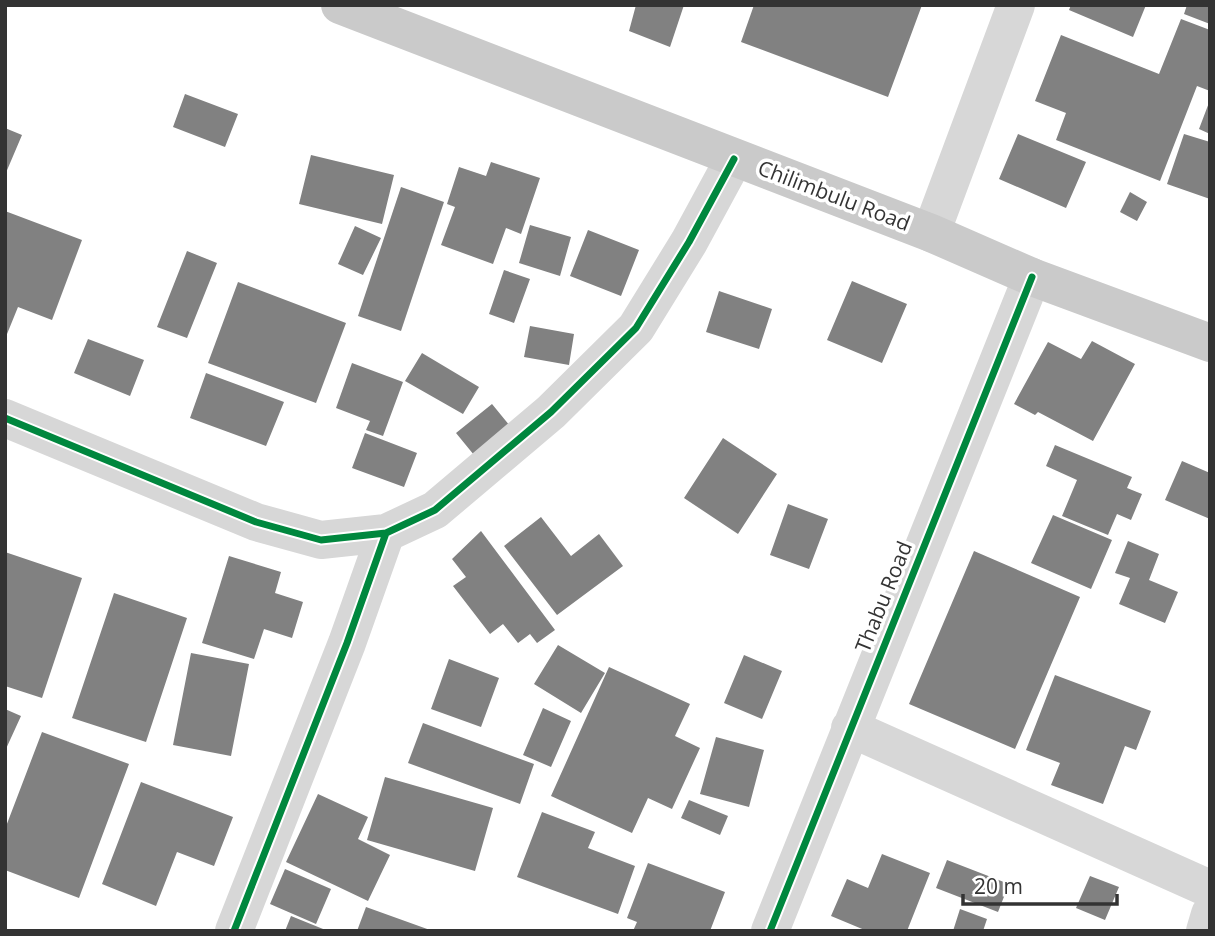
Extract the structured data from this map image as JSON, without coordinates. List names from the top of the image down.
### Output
{
  "streets": {
    "main road": ["Chilimbulu Road"],
    "street": ["Thabu Road"]
  },
  "crossings": [
    ["Chilimbulu Road", "Thabu Road"]
  ],
  "scale_bar": "20 m"
}
